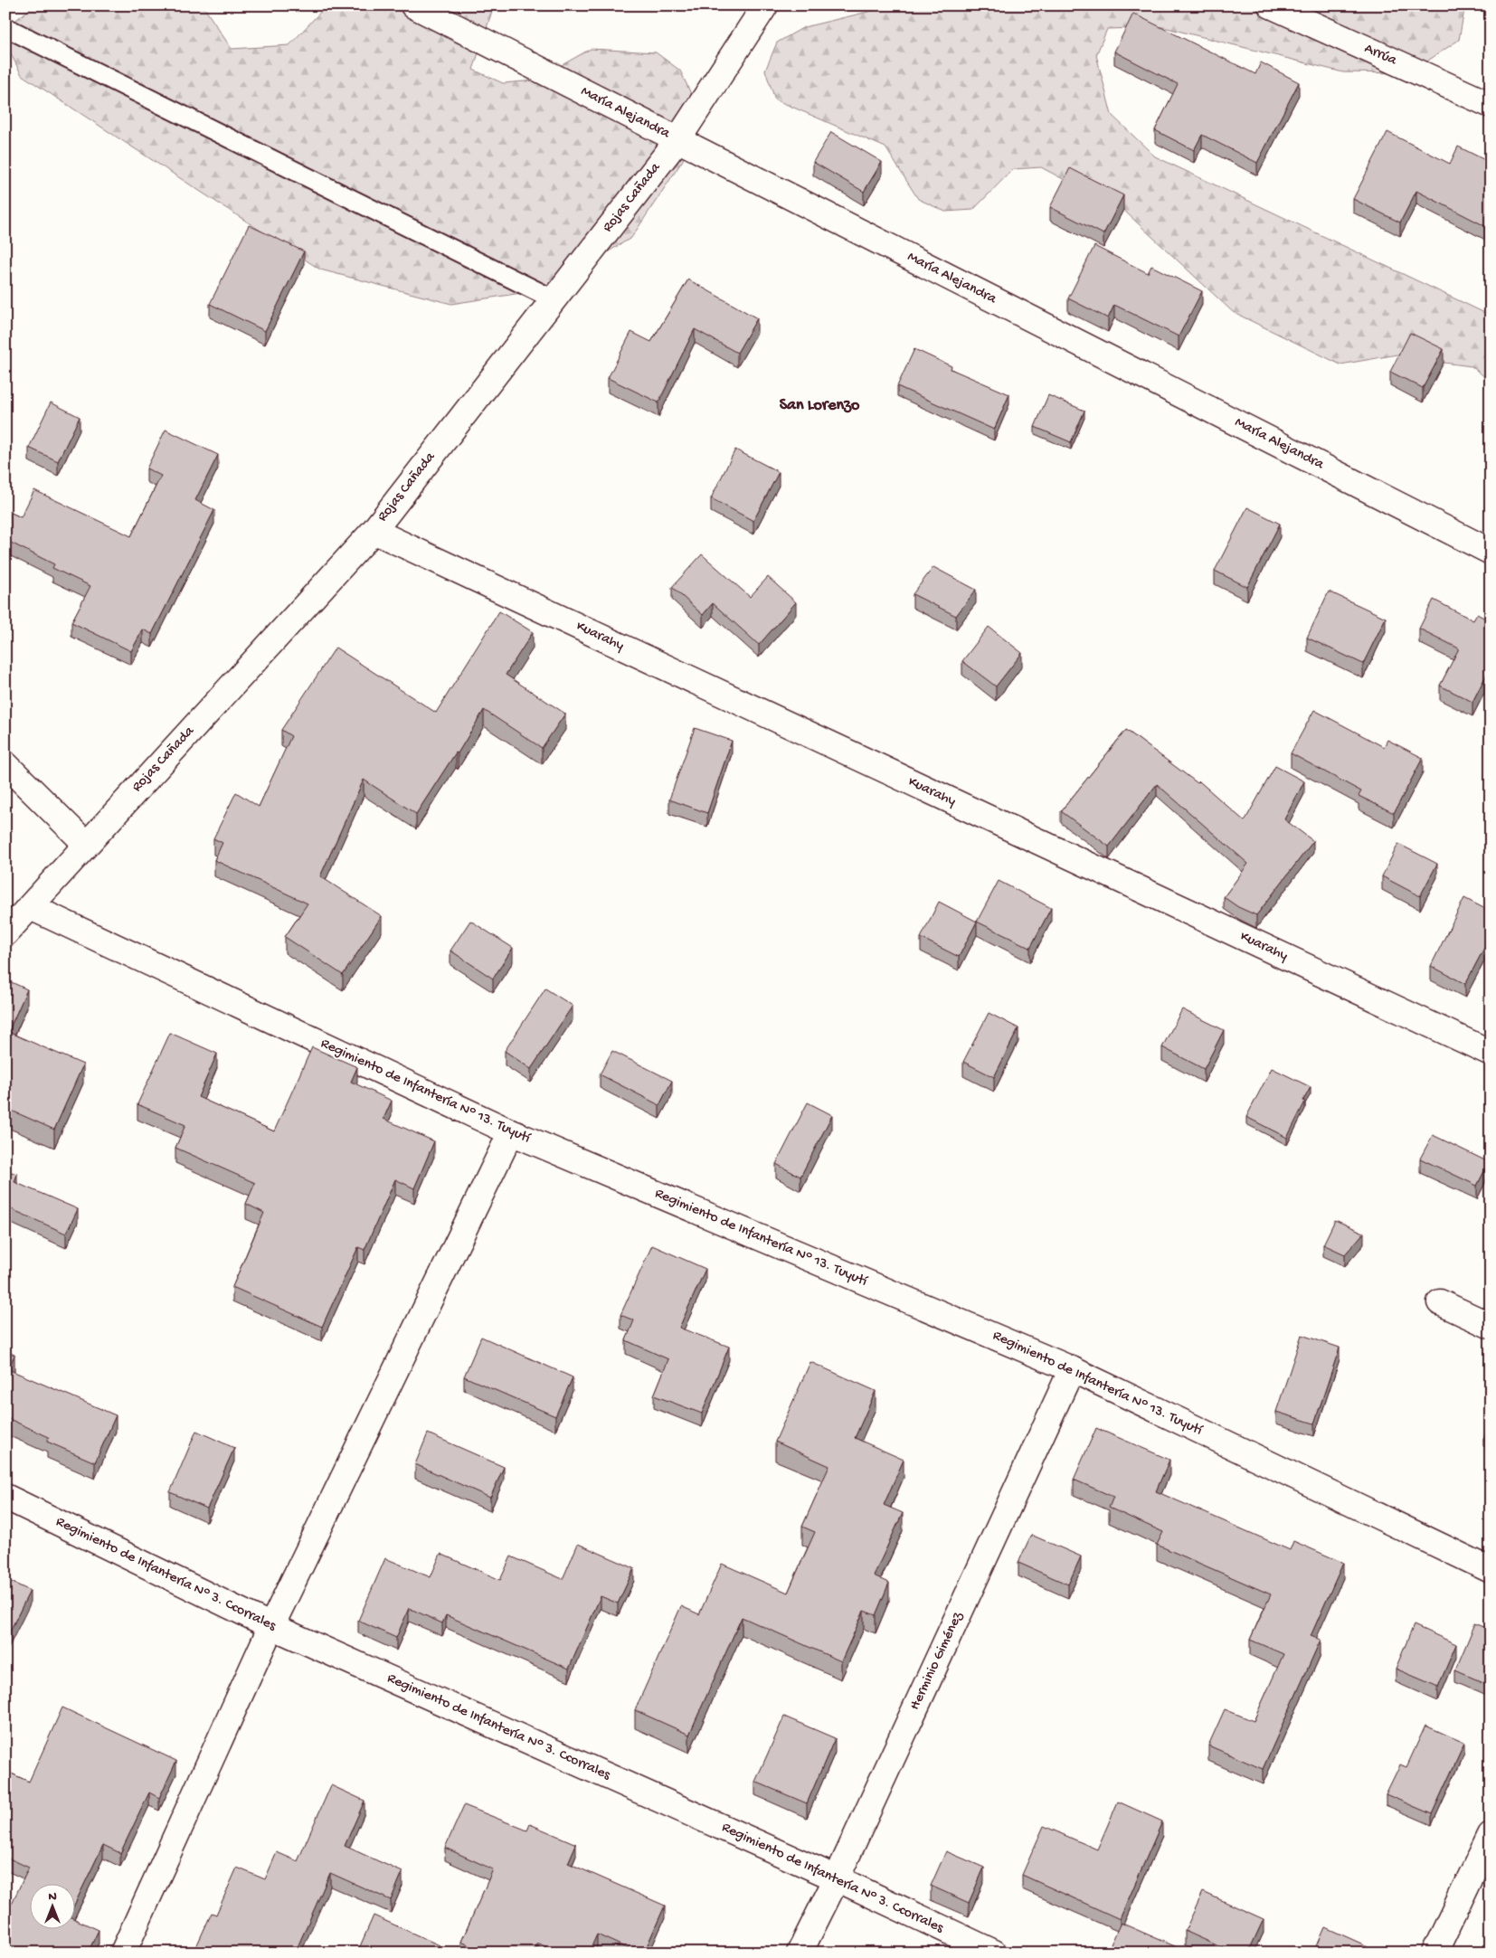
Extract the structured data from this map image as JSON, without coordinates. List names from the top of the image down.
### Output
{
  "streets": {
    "street": [
      "Arrúa",
      "María Alejandra",
      "Rojas Cañada",
      "Kuarahy",
      "Regimiento de Infantería N° 13. Tuyutí",
      "Regimiento de Infantería N° 3. Ccorrales",
      "Herminio Giménez"
    ]
  },
  "crossings": [
    ["María Alejandra", "Rojas Cañada"],
    ["Rojas Cañada", "Kuarahy"],
    ["Rojas Cañada", "Regimiento de Infantería N° 13. Tuyutí"],
    ["Regimiento de Infantería N° 13. Tuyutí", "Herminio Giménez"],
    ["Regimiento de Infantería N° 3. Ccorrales", "Herminio Giménez"]
  ],
  "districts": ["San Lorenzo"],
  "north": "top"
}
